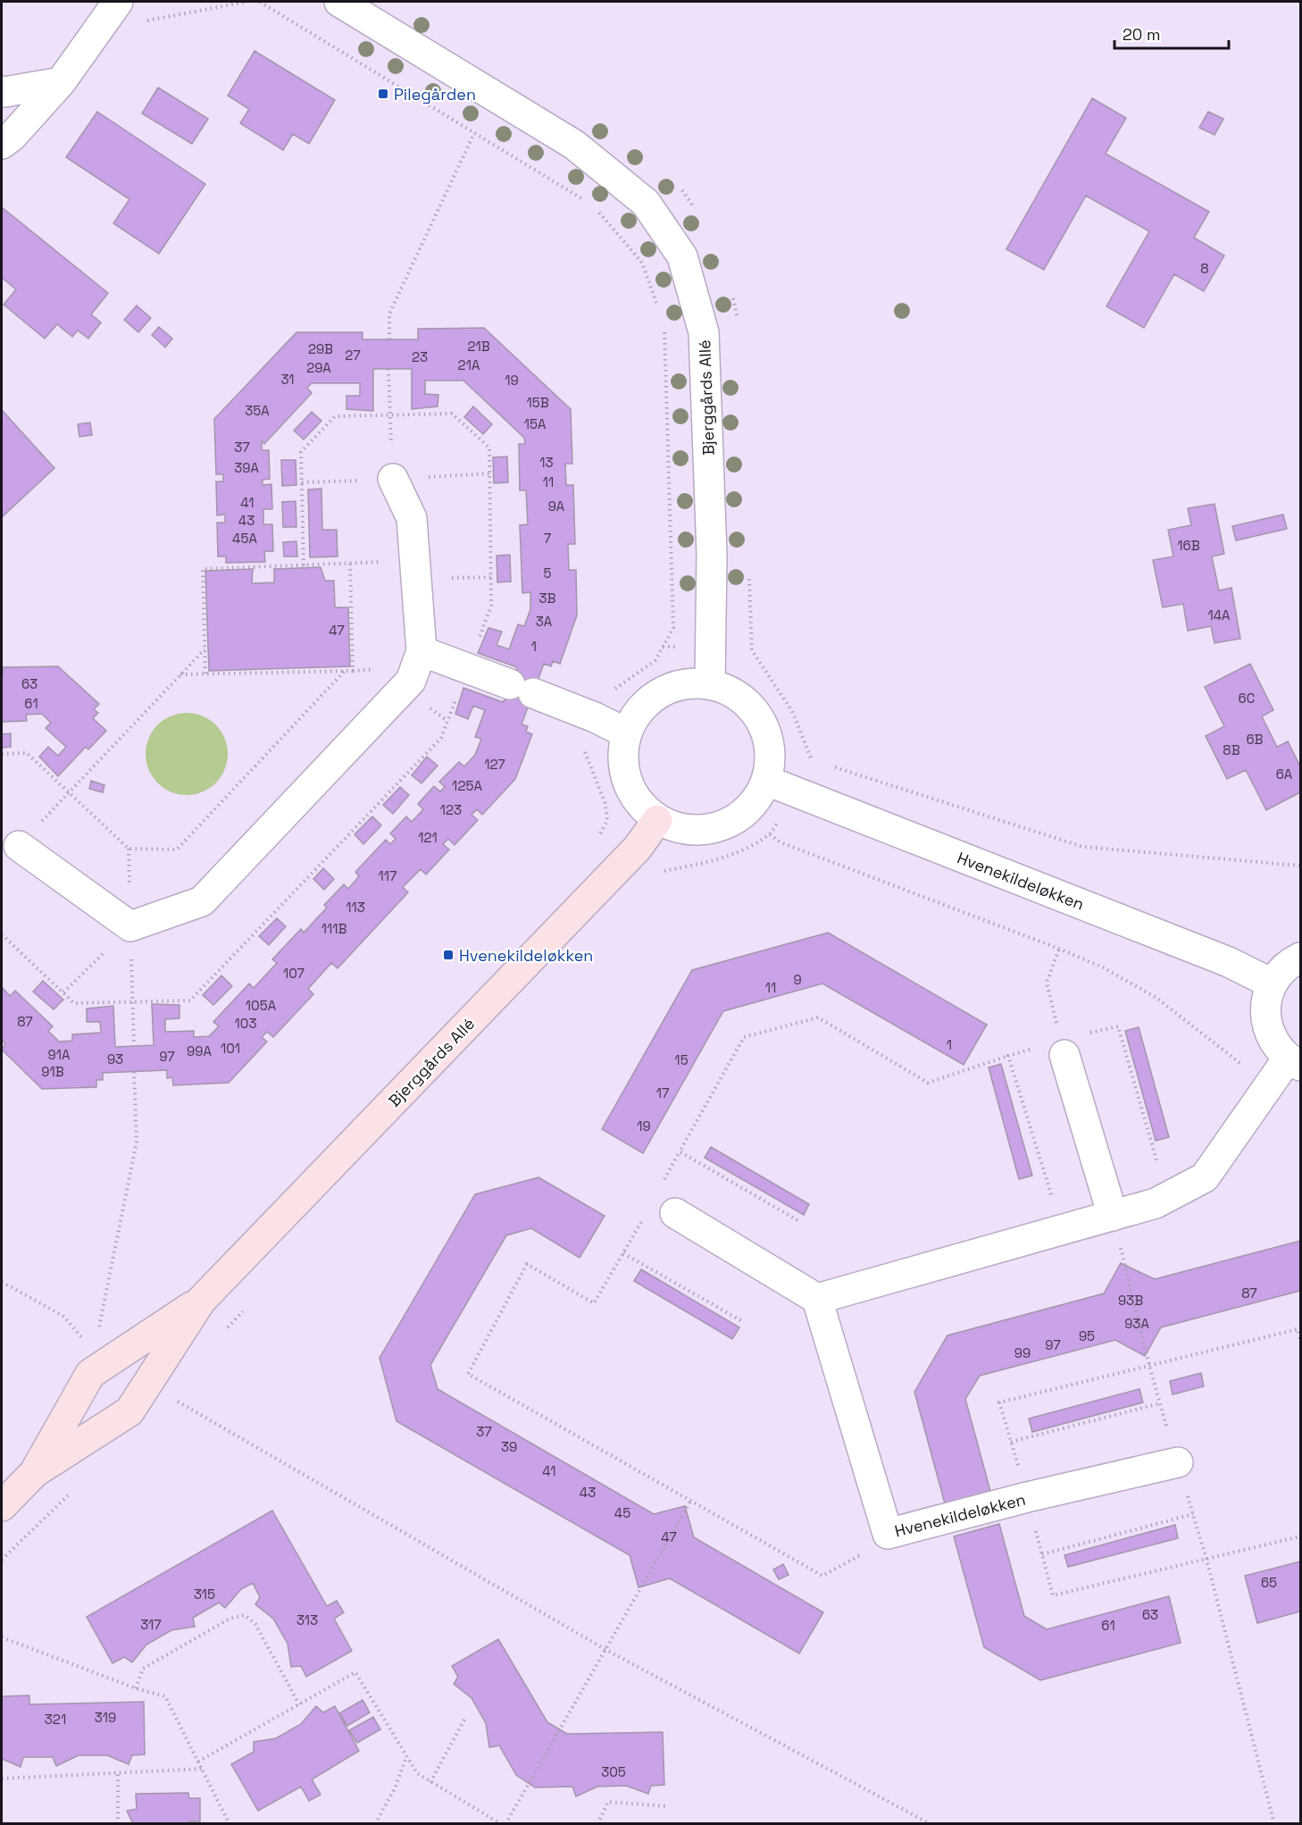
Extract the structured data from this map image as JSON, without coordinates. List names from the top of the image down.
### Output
{
  "streets": {
    "street": ["Bjerggårds Allé", "Hvenekildeløkken"]
  },
  "crossings": [
    ["Bjerggårds Allé", "Hvenekildeløkken"]
  ],
  "places": {
    "transit": ["Pilegården", "Hvenekildeløkken"]
  },
  "house_numbers": [
    "8",
    "21B",
    "29B",
    "27",
    "23",
    "21A",
    "29A",
    "31",
    "19",
    "15B",
    "35A",
    "15A",
    "37",
    "13",
    "39A",
    "11",
    "41",
    "9A",
    "43",
    "45A",
    "7",
    "16B",
    "5",
    "3B",
    "14A",
    "3A",
    "47",
    "1",
    "63",
    "6C",
    "61",
    "6B",
    "8B",
    "127",
    "6A",
    "125A",
    "123",
    "121",
    "117",
    "113",
    "111B",
    "107",
    "9",
    "11",
    "105A",
    "87",
    "103",
    "1",
    "101",
    "99A",
    "91A",
    "97",
    "93",
    "15",
    "91B",
    "17",
    "19",
    "87",
    "93B",
    "93A",
    "95",
    "97",
    "99",
    "37",
    "39",
    "41",
    "43",
    "45",
    "47",
    "65",
    "315",
    "63",
    "313",
    "317",
    "61",
    "319",
    "321",
    "305"
  ],
  "scale_bar": "20 m"
}
